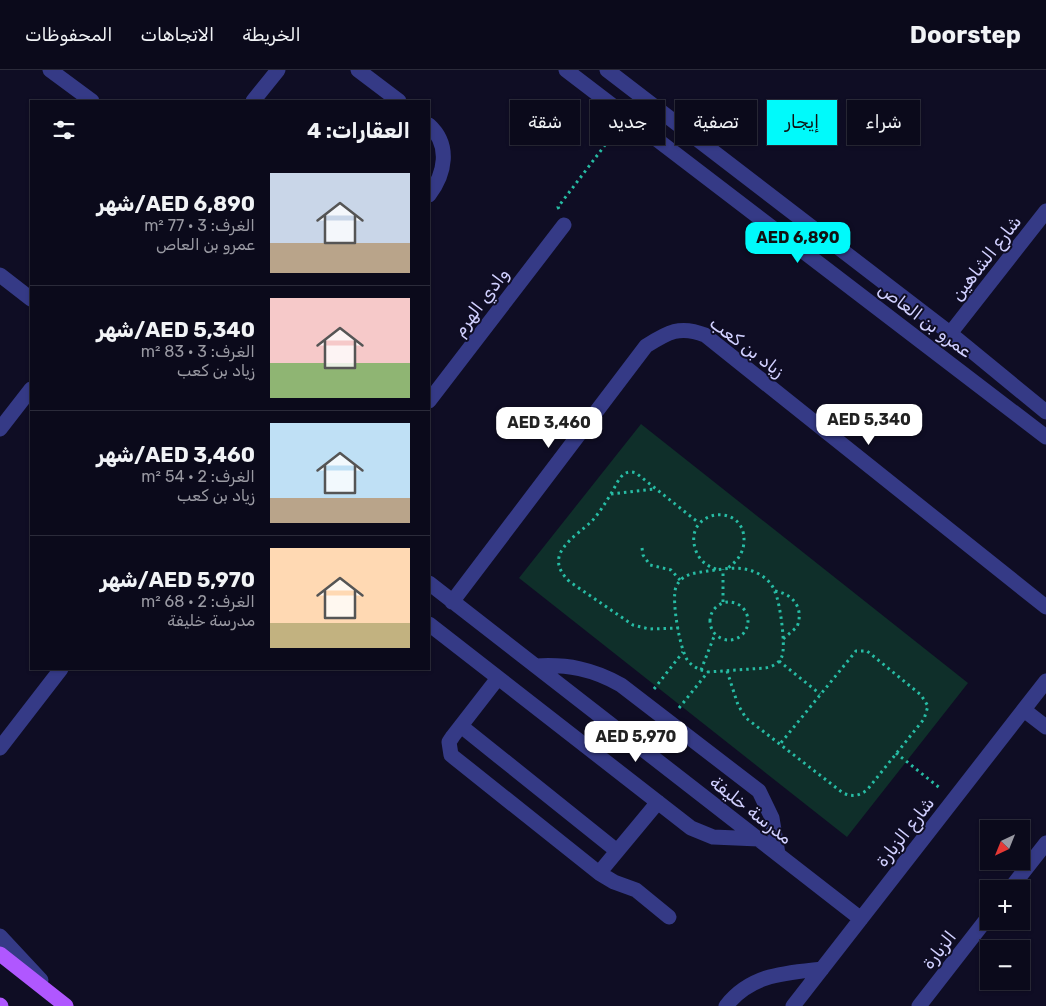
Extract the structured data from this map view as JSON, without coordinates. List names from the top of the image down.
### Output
{
  "streets": {
    "street": [
      "شارع الشاهين",
      "وادي الهرم",
      "عمرو بن العاص",
      "زياد بن كعب",
      "مدرسة خليفة",
      "شارع الزبارة",
      "الزبارة"
    ]
  },
  "crossings": [
    ["شارع الشاهين", "عمرو بن العاص"],
    ["زياد بن كعب", "مدرسة خليفة"],
    ["مدرسة خليفة", "شارع الزبارة"]
  ],
  "north": "bottom left",
  "page": {
    "header": "Doorstep",
    "nav": ["الخريطة", "الاتجاهات", "المحفوظات"],
    "chip": [
      "شراء",
      "إيجار",
      "تصفية",
      "جديد",
      "شقة"
    ],
    "heading": "العقارات: 4",
    "list": [
      {
        "name": "AED 6,890/شهر",
        "note": "الغرف: 3 · 77 m² · عمرو بن العاص"
      },
      {
        "name": "AED 5,340/شهر",
        "note": "الغرف: 3 · 83 m² · زياد بن كعب"
      },
      {
        "name": "AED 3,460/شهر",
        "note": "الغرف: 2 · 54 m² · زياد بن كعب"
      },
      {
        "name": "AED 5,970/شهر",
        "note": "الغرف: 2 · 68 m² · مدرسة خليفة"
      }
    ],
    "price": [
      "AED 6,890",
      "AED 5,340",
      "AED 3,460",
      "AED 5,970"
    ],
    "map_buttons": ["+", "−"]
  }
}
